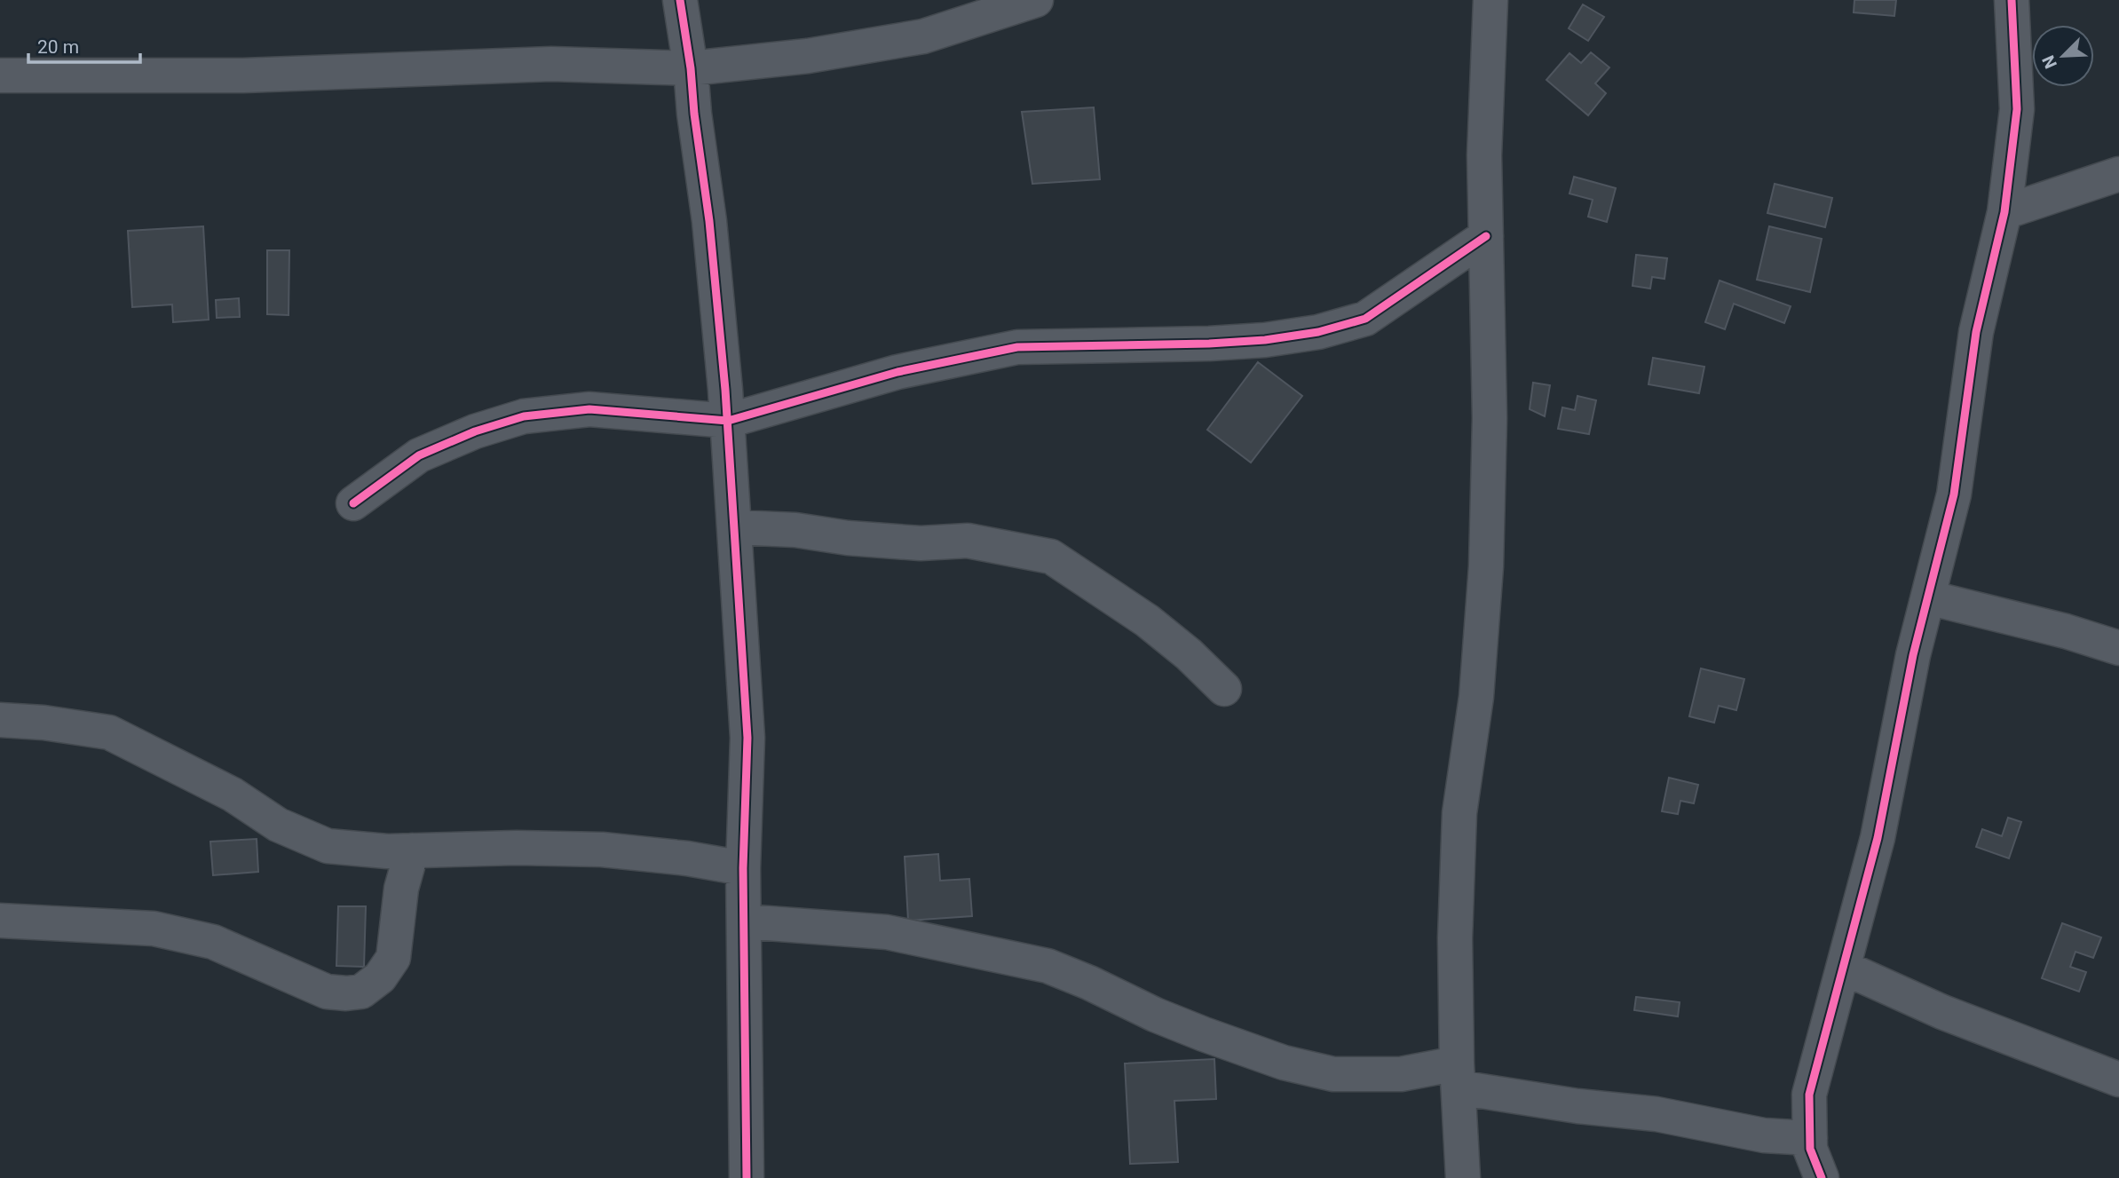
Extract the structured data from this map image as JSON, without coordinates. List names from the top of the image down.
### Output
{
  "scale_bar": "20 m",
  "north": "bottom left"
}
